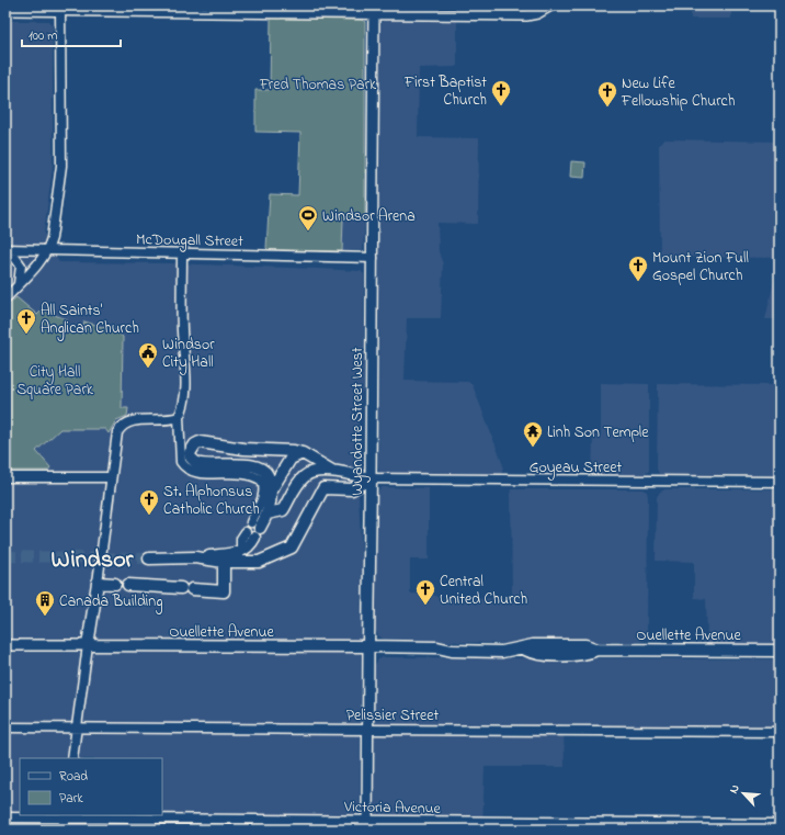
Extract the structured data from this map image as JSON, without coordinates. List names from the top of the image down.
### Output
{
  "streets": {
    "main road": ["Wyandotte Street West", "Ouellette Avenue"],
    "street": [
      "McDougall Street",
      "Goyeau Street",
      "Pelissier Street",
      "Victoria Avenue"
    ]
  },
  "crossings": [
    ["McDougall Street", "Wyandotte Street West"],
    ["Wyandotte Street West", "Goyeau Street"],
    ["Wyandotte Street West", "Ouellette Avenue"],
    ["Wyandotte Street West", "Pelissier Street"],
    ["Wyandotte Street West", "Victoria Avenue"]
  ],
  "districts": ["Windsor"],
  "parks": ["Fred Thomas Park", "City Hall Square Park"],
  "places": {
    "church": [
      "First Baptist Church",
      "New Life Fellowship Church",
      "Mount Zion Full Gospel Church",
      "All Saints' Anglican Church",
      "St. Alphonsus Catholic Church",
      "Central United Church"
    ],
    "sports": ["Windsor Arena"],
    "public building": ["Windsor City Hall"],
    "temple": ["Linh Son Temple"],
    "building": ["Canada Building"]
  },
  "legend": ["Road", "Park"],
  "scale_bar": "100 m",
  "north": "top left"
}
